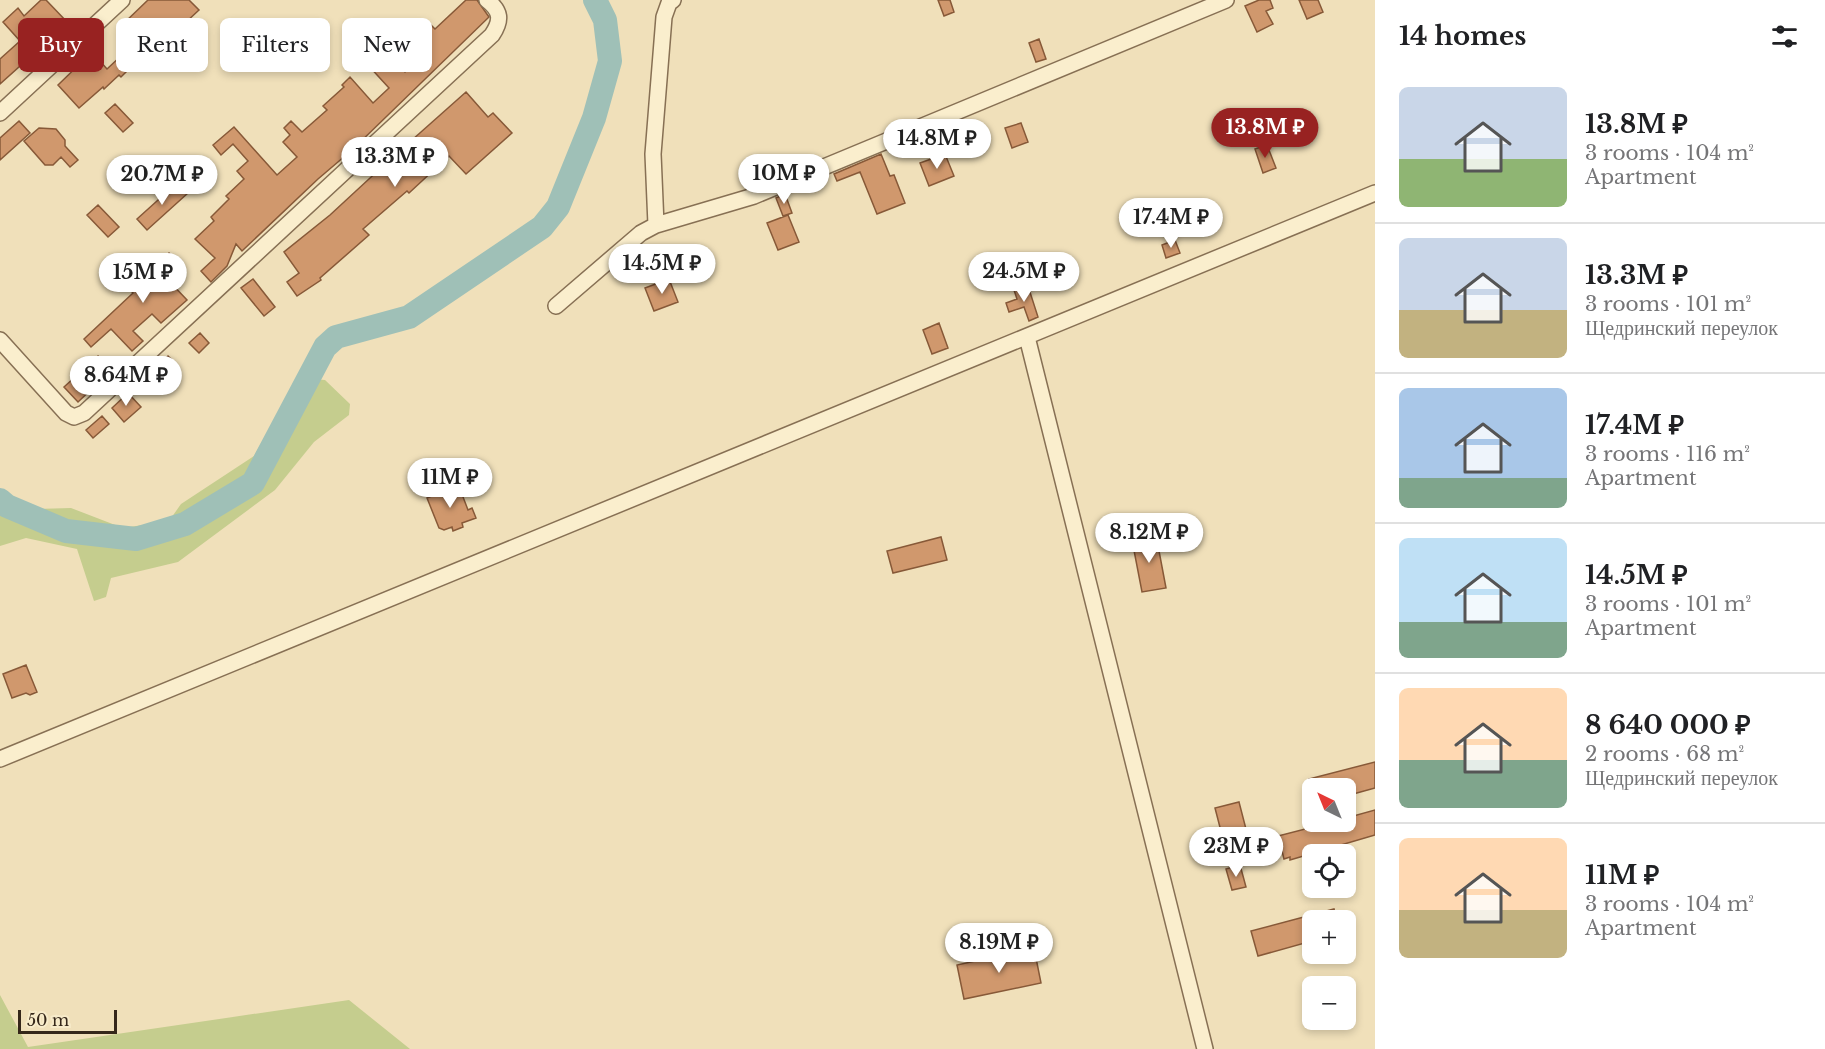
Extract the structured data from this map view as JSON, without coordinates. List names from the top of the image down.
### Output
{
  "scale_bar": "50 m",
  "north": "top left",
  "page": {
    "heading": "14 homes",
    "chip": [
      "Buy",
      "Rent",
      "Filters",
      "New"
    ],
    "list": [
      {
        "name": "13.8M ₽",
        "note": "3 rooms · 104 m² · Apartment"
      },
      {
        "name": "13.3M ₽",
        "note": "3 rooms · 101 m² · Щедринский переулок"
      },
      {
        "name": "17.4M ₽",
        "note": "3 rooms · 116 m² · Apartment"
      },
      {
        "name": "14.5M ₽",
        "note": "3 rooms · 101 m² · Apartment"
      },
      {
        "name": "8 640 000 ₽",
        "note": "2 rooms · 68 m² · Щедринский переулок"
      },
      {
        "name": "11M ₽",
        "note": "3 rooms · 104 m² · Apartment"
      }
    ],
    "price": [
      "13.8M ₽",
      "14.8M ₽",
      "13.3M ₽",
      "10M ₽",
      "20.7M ₽",
      "17.4M ₽",
      "14.5M ₽",
      "24.5M ₽",
      "15M ₽",
      "8.64M ₽",
      "11M ₽",
      "8.12M ₽",
      "23M ₽",
      "8.19M ₽"
    ],
    "map_buttons": ["+", "−"],
    "scale": "50 m"
  }
}
